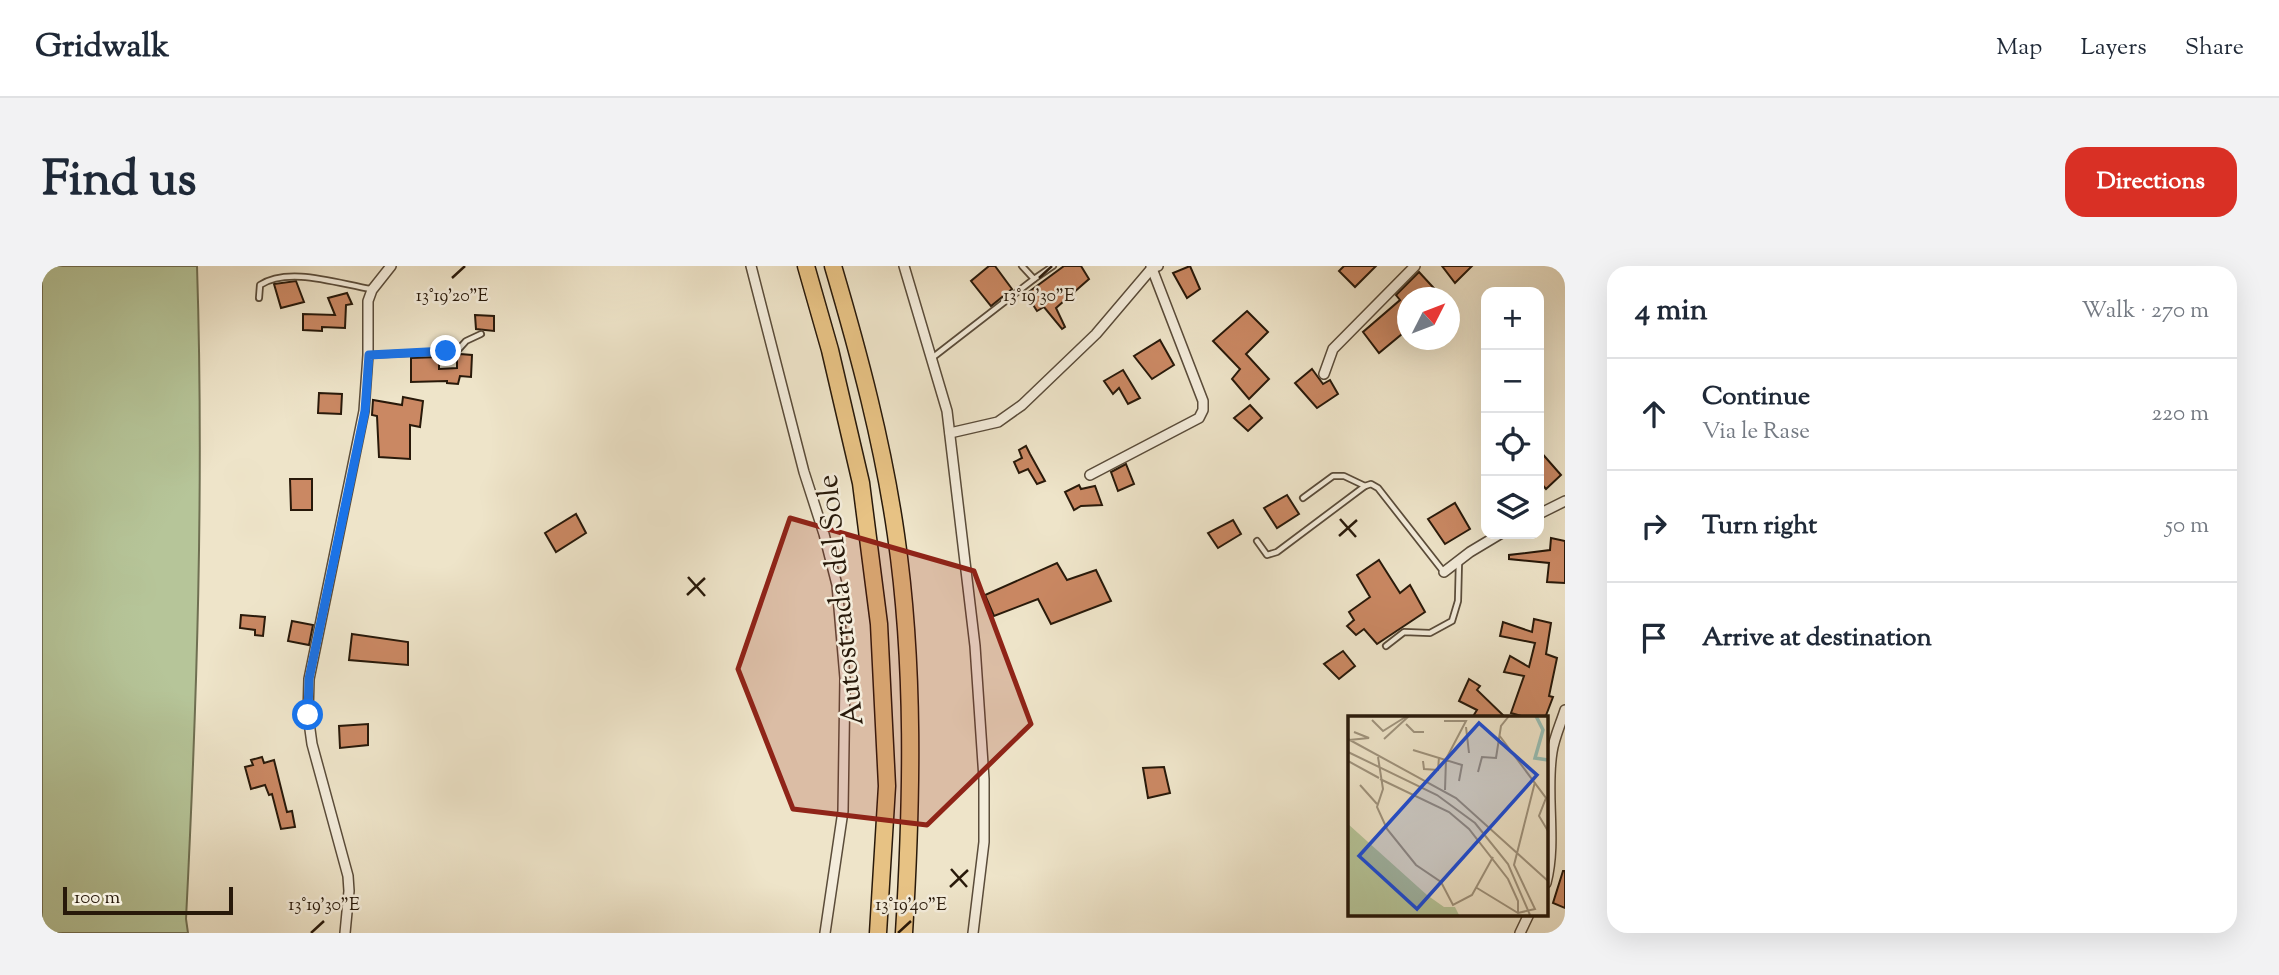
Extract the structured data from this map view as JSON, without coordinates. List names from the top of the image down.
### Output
{
  "streets": {
    "highway": ["Autostrada del Sole"]
  },
  "scale_bar": "100 m",
  "north": "top right",
  "page": {
    "header": "Gridwalk",
    "nav": ["Map", "Layers", "Share"],
    "title": "Find us",
    "buttons": "Directions",
    "heading": ["4 min", "Walk · 270 m"],
    "map_buttons": ["+", "−"],
    "list": [
      ["Continue", "Via le Rase", "220 m"],
      ["Turn right", "50 m"],
      "Arrive at destination"
    ],
    "scale": "100 m"
  },
  "coordinates": ["13°19'30\"E", "13°19'20\"E", "13°19'40\"E"]
}
